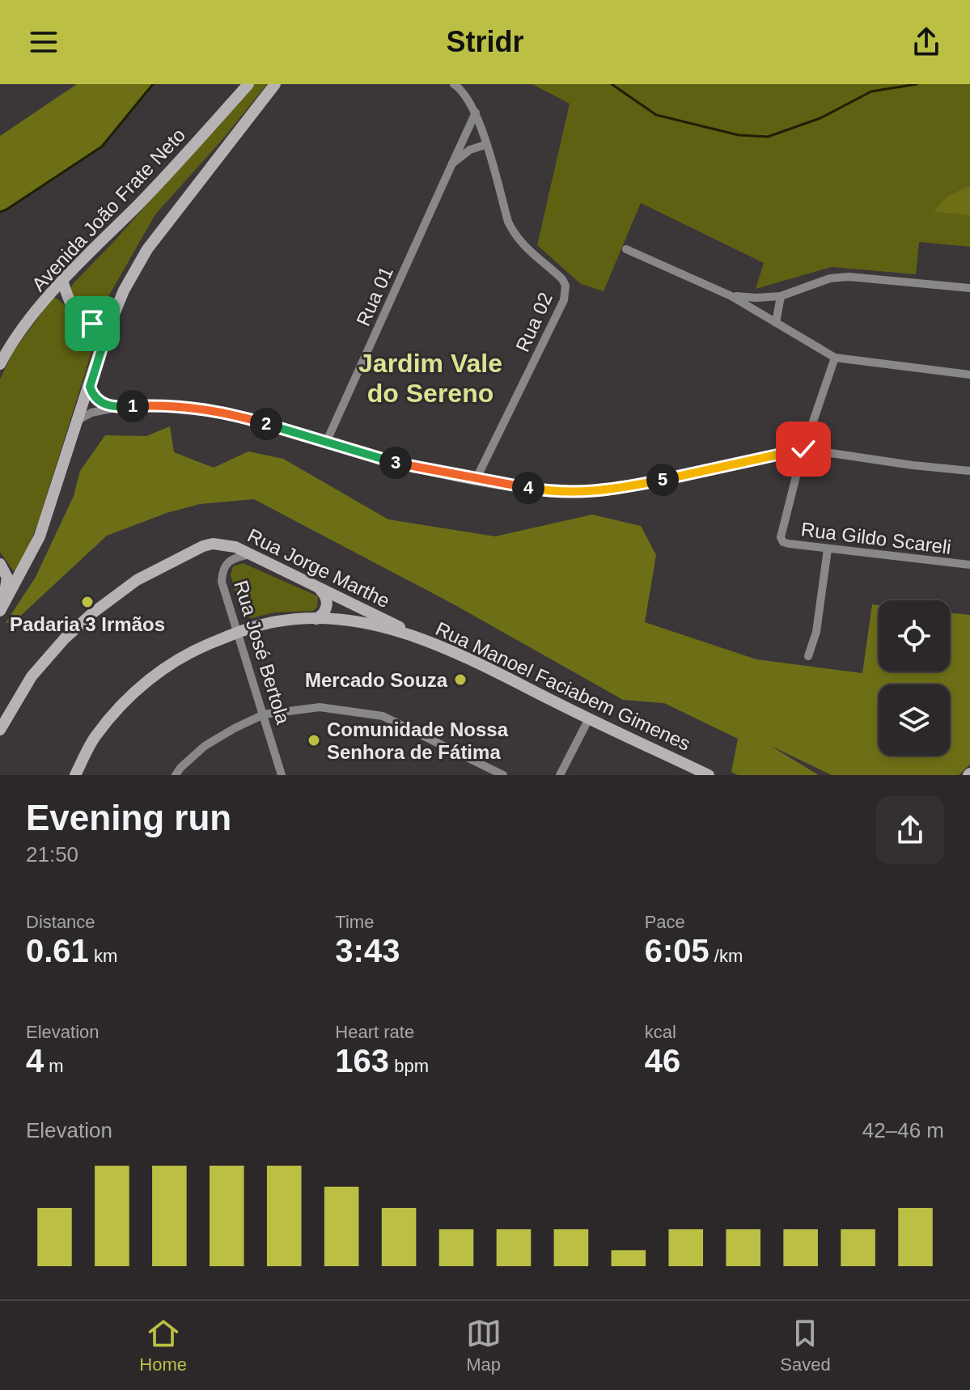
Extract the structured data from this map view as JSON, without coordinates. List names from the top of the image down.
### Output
{
  "streets": {
    "street": [
      "Avenida João Frate Neto",
      "Rua 01",
      "Rua 02",
      "Rua Gildo Scareli",
      "Rua Jorge Marthe",
      "Rua José Bertola",
      "Rua Manoel Faciabem Gimenes"
    ]
  },
  "crossings": [
    ["Rua 01", "Rua 02"],
    ["Rua Jorge Marthe", "Rua José Bertola"],
    ["Rua Jorge Marthe", "Rua Manoel Faciabem Gimenes"],
    ["Rua José Bertola", "Rua Manoel Faciabem Gimenes"]
  ],
  "districts": ["Jardim Vale do Sereno"],
  "places": ["Padaria 3 Irmãos", "Mercado Souza", "Comunidade Nossa Senhora de Fátima"],
  "page": {
    "header": "Stridr",
    "pins": [
      "1",
      "2",
      "3",
      "5",
      "4"
    ],
    "heading": ["Evening run", "21:50"],
    "stats": [
      ["Distance", "0.61 km"],
      ["Time", "3:43"],
      ["Pace", "6:05 /km"],
      ["Elevation", "4 m"],
      ["Heart rate", "163 bpm"],
      ["kcal", "46"]
    ],
    "chart": ["Elevation", "42–46 m"],
    "tabs": ["Home", "Map", "Saved"]
  }
}
